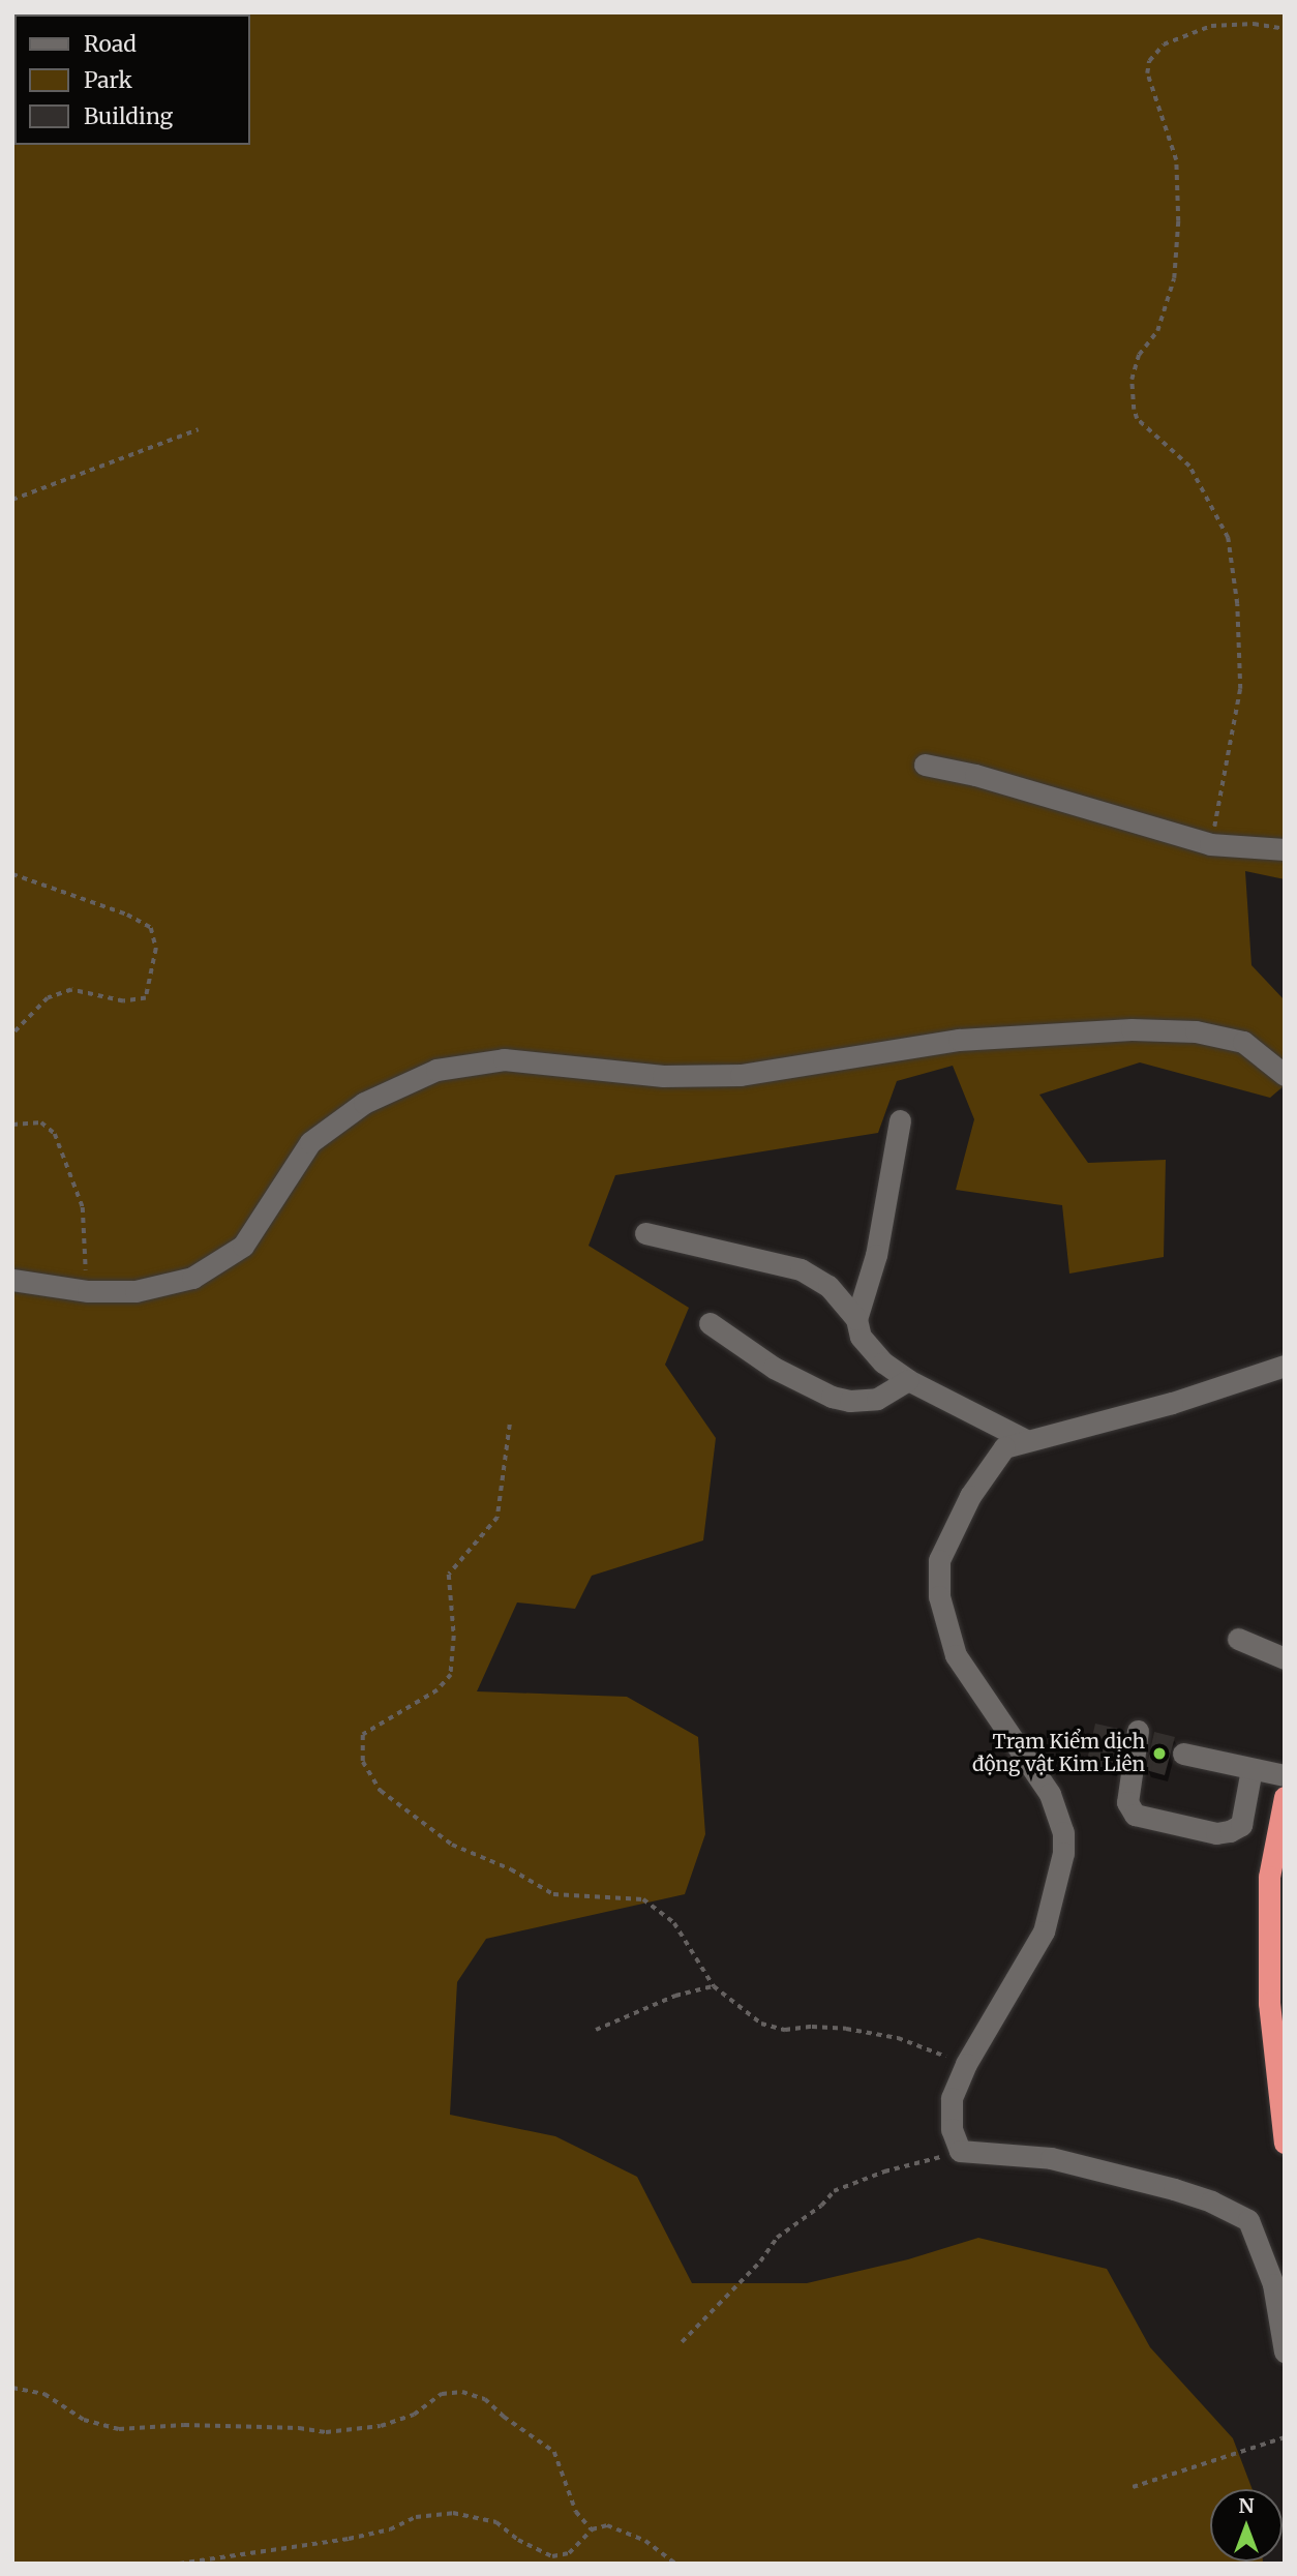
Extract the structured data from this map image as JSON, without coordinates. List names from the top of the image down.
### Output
{
  "places": ["Trạm Kiểm dịch động vật Kim Liên"],
  "legend": ["Road", "Park", "Building"],
  "north": "top"
}
